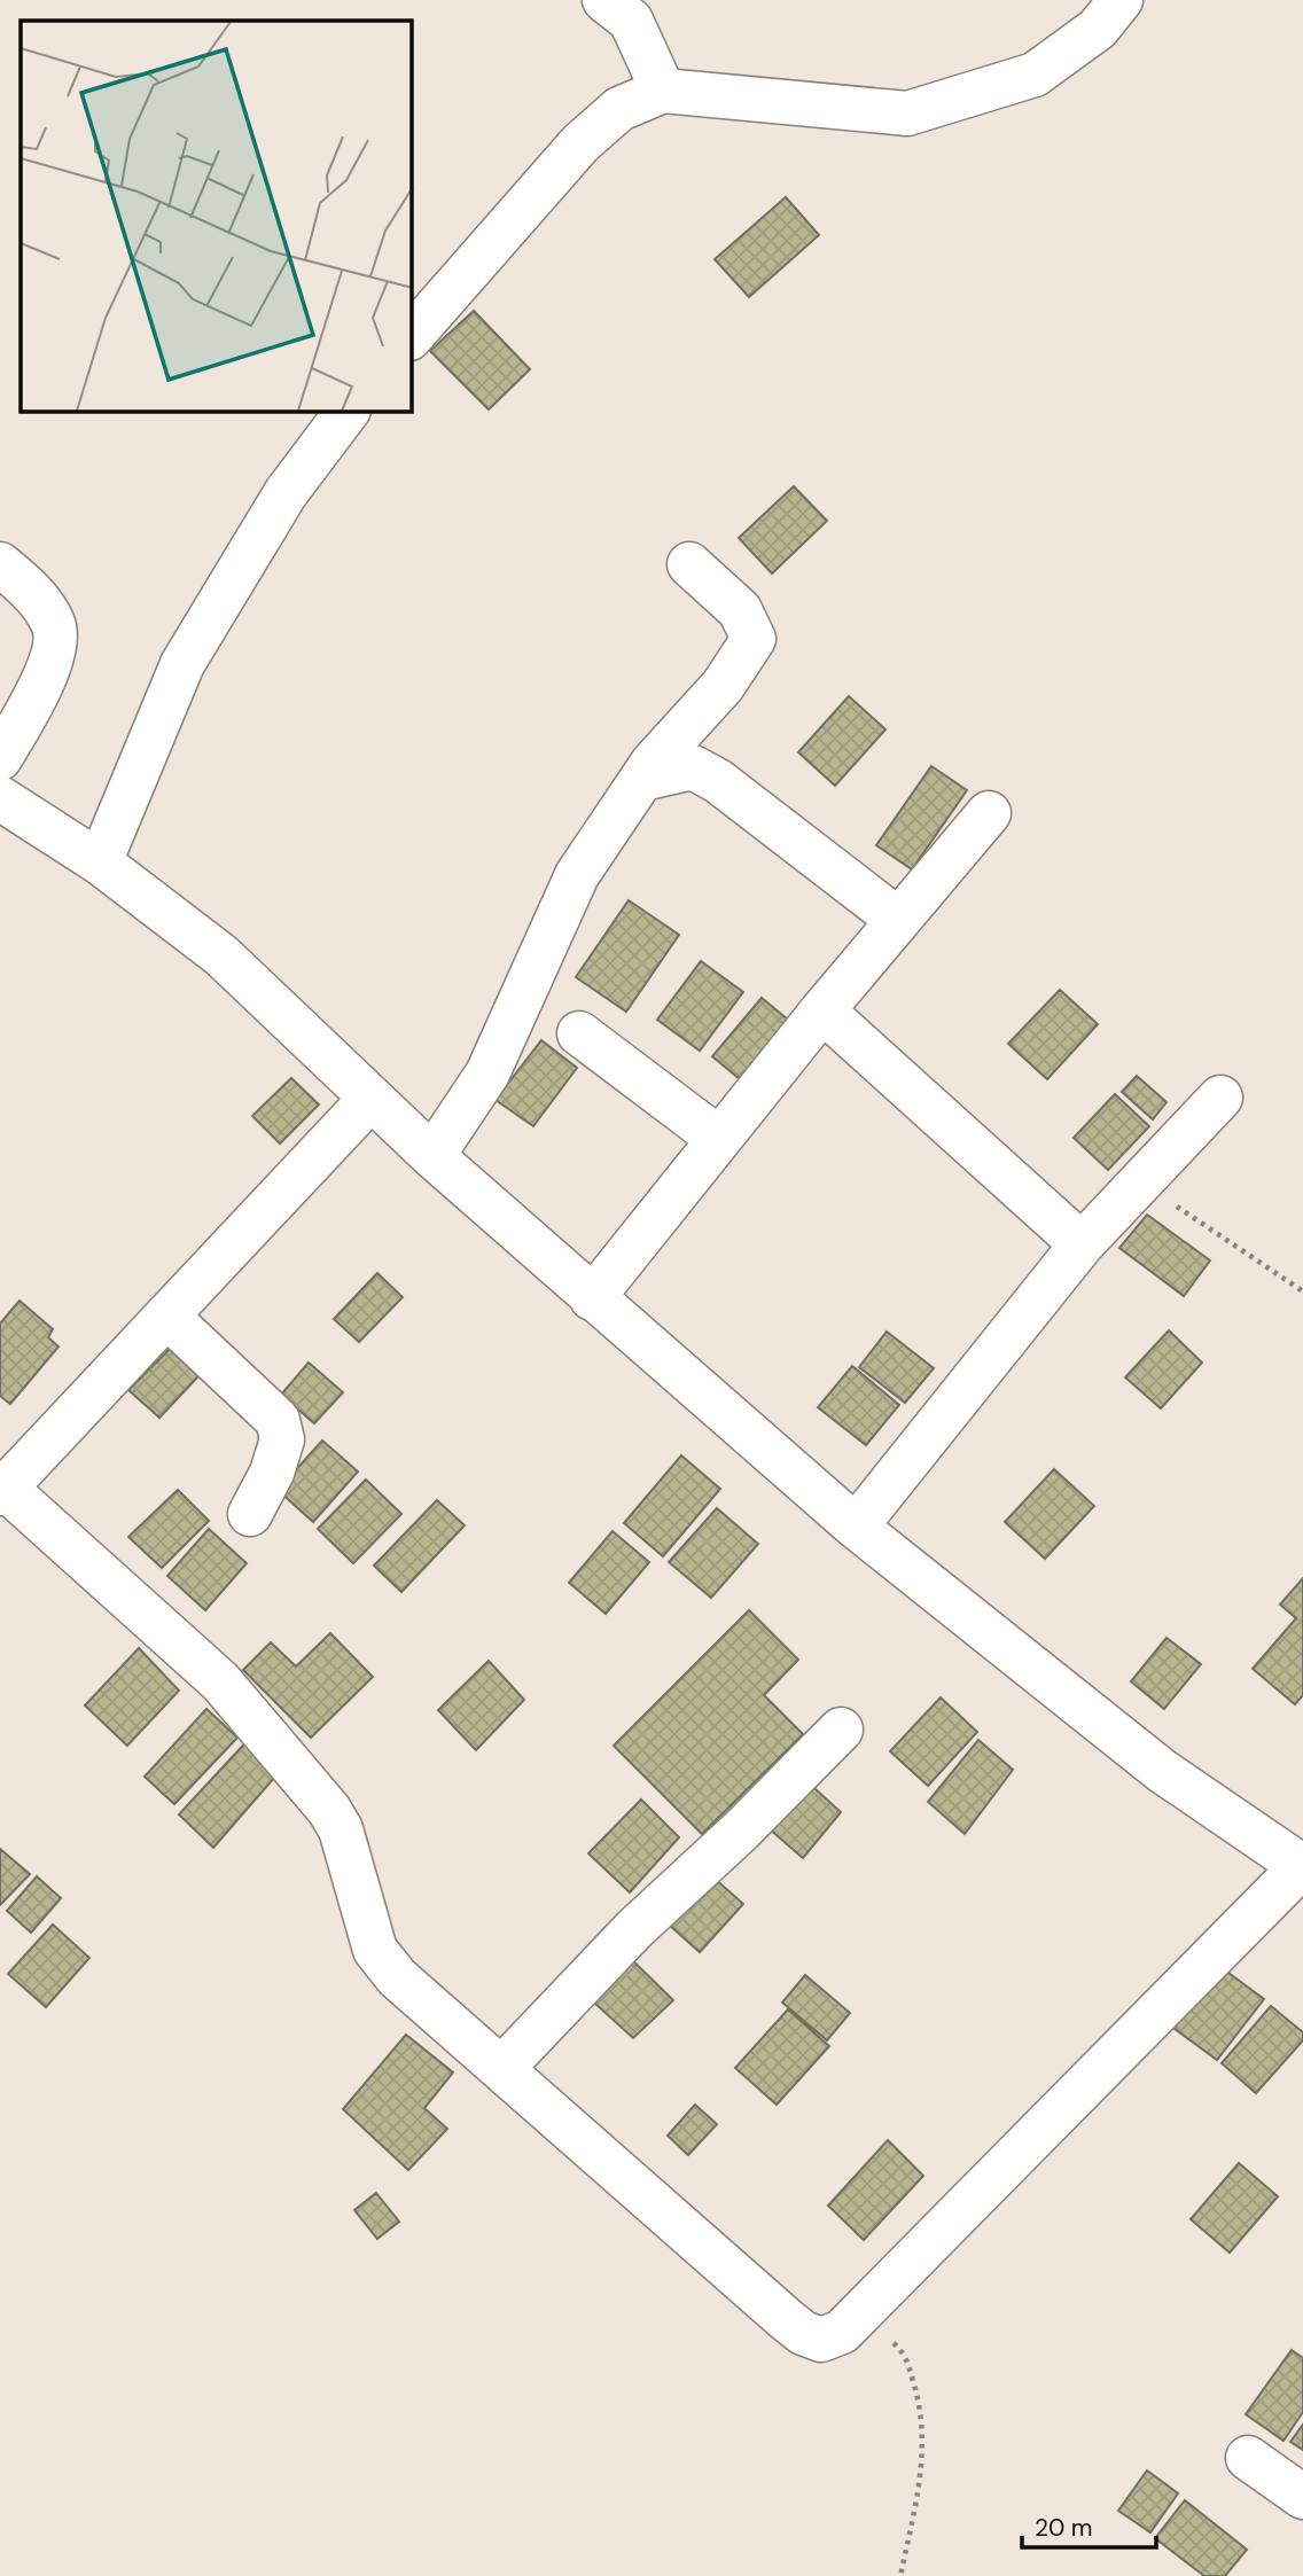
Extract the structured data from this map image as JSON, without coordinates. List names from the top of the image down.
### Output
{
  "scale_bar": "20 m"
}
